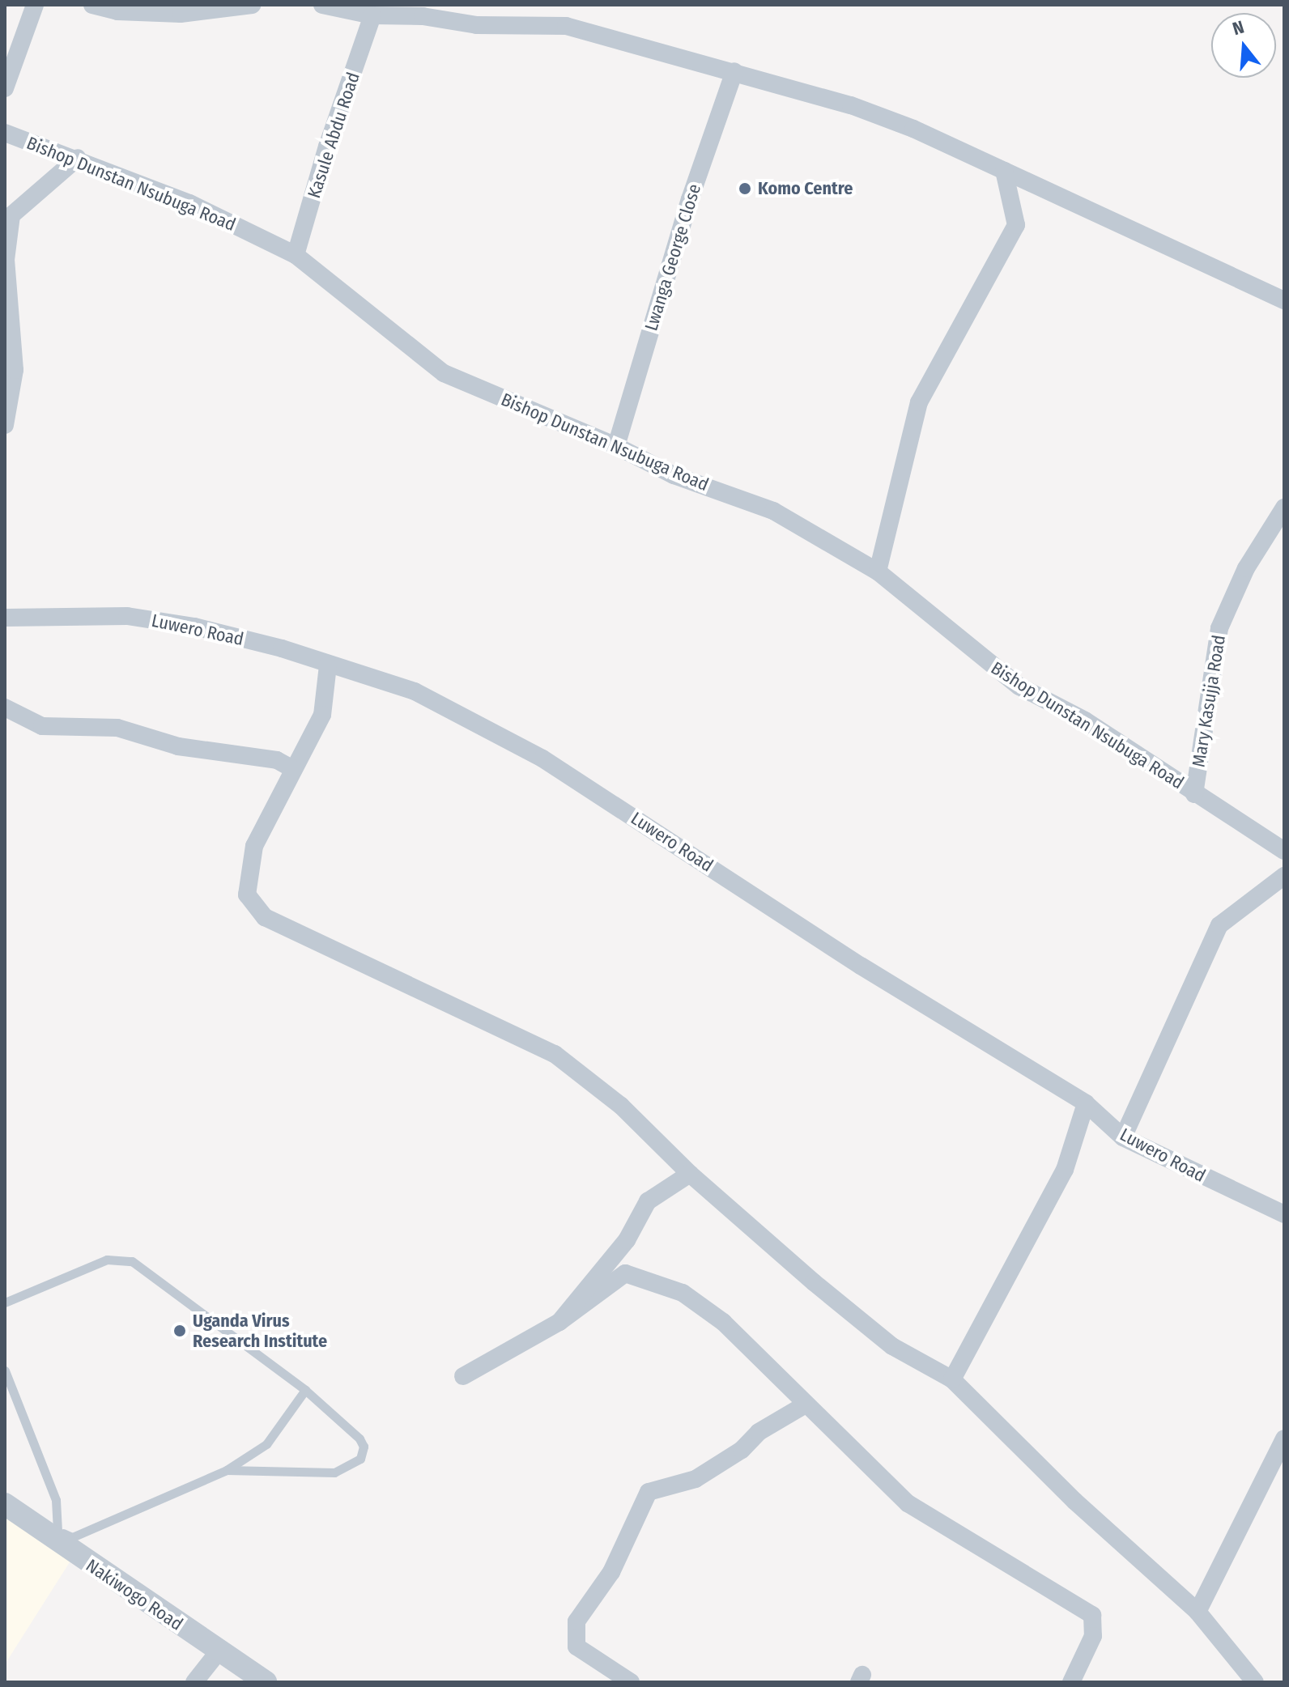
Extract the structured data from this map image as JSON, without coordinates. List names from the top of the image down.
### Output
{
  "streets": {
    "street": [
      "Kasule Abdu Road",
      "Bishop Dunstan Nsubuga Road",
      "Lwanga George Close",
      "Luwero Road",
      "Mary Kasujja Road",
      "Nakiwogo Road"
    ]
  },
  "crossings": [
    ["Kasule Abdu Road", "Bishop Dunstan Nsubuga Road"],
    ["Bishop Dunstan Nsubuga Road", "Lwanga George Close"],
    ["Bishop Dunstan Nsubuga Road", "Mary Kasujja Road"]
  ],
  "places": ["Komo Centre", "Uganda Virus Research Institute"],
  "north": "top"
}
